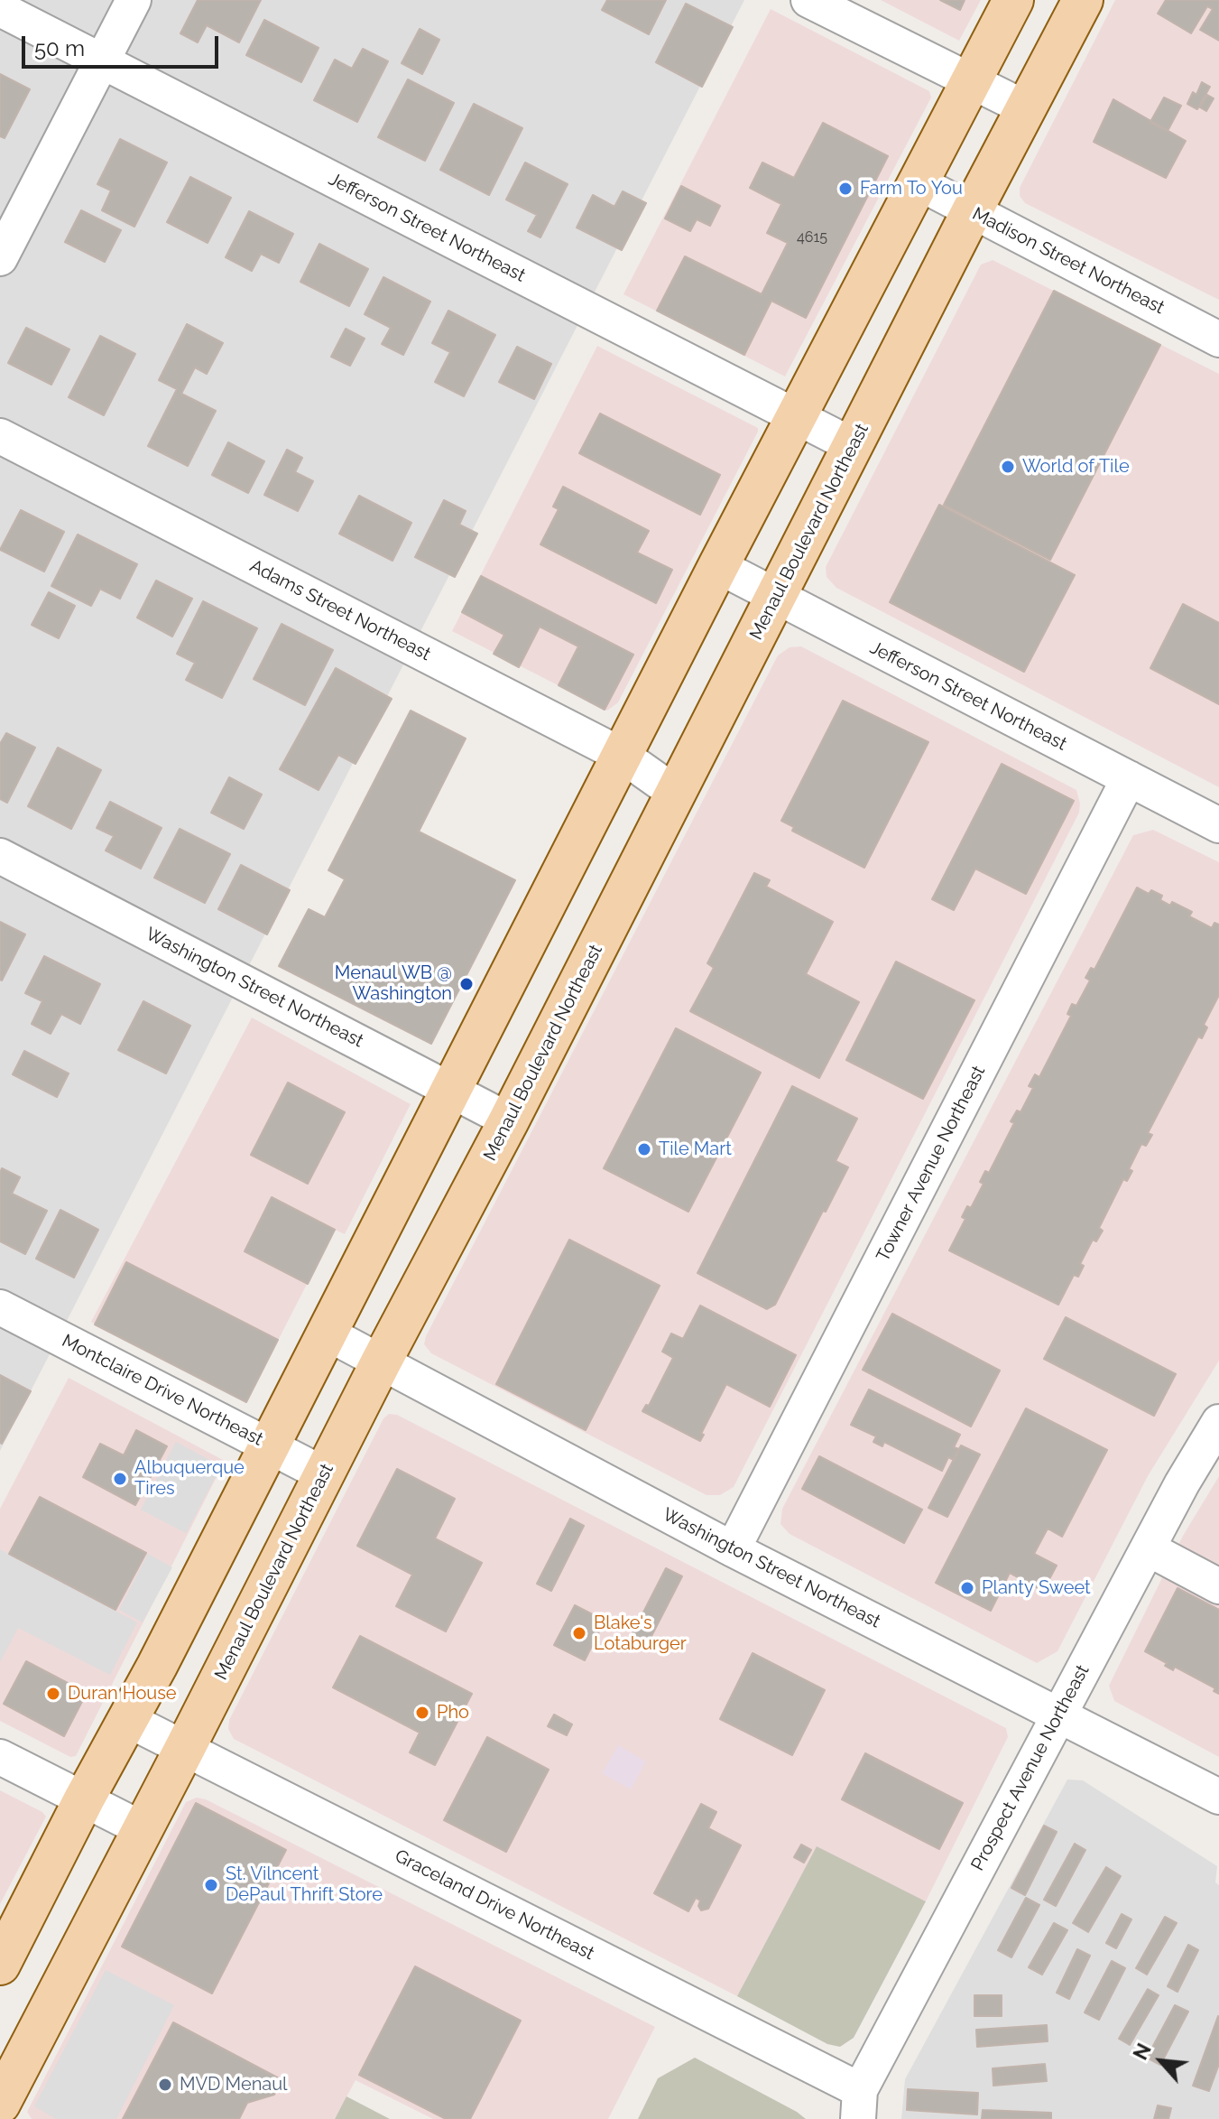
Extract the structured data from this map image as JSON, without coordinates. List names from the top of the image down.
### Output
{
  "streets": {
    "main road": ["Menaul Boulevard Northeast"],
    "street": [
      "Jefferson Street Northeast",
      "Madison Street Northeast",
      "Adams Street Northeast",
      "Washington Street Northeast",
      "Towner Avenue Northeast",
      "Montclaire Drive Northeast",
      "Prospect Avenue Northeast",
      "Graceland Drive Northeast"
    ]
  },
  "crossings": [
    ["Jefferson Street Northeast", "Menaul Boulevard Northeast"],
    ["Jefferson Street Northeast", "Towner Avenue Northeast"],
    ["Madison Street Northeast", "Menaul Boulevard Northeast"],
    ["Menaul Boulevard Northeast", "Adams Street Northeast"],
    ["Menaul Boulevard Northeast", "Washington Street Northeast"],
    ["Menaul Boulevard Northeast", "Montclaire Drive Northeast"],
    ["Menaul Boulevard Northeast", "Graceland Drive Northeast"],
    ["Washington Street Northeast", "Towner Avenue Northeast"],
    ["Washington Street Northeast", "Prospect Avenue Northeast"],
    ["Prospect Avenue Northeast", "Graceland Drive Northeast"]
  ],
  "places": [
    "Farm To You",
    "World of Tile",
    "Menaul WB @ Washington",
    "Tile Mart",
    "Albuquerque Tires",
    "Planty Sweet",
    "Blake's Lotaburger",
    "Duran House",
    "Pho",
    "St. Vilncent DePaul Thrift Store",
    "MVD Menaul"
  ],
  "house_numbers": ["4615"],
  "scale_bar": "50 m",
  "north": "top left"
}
